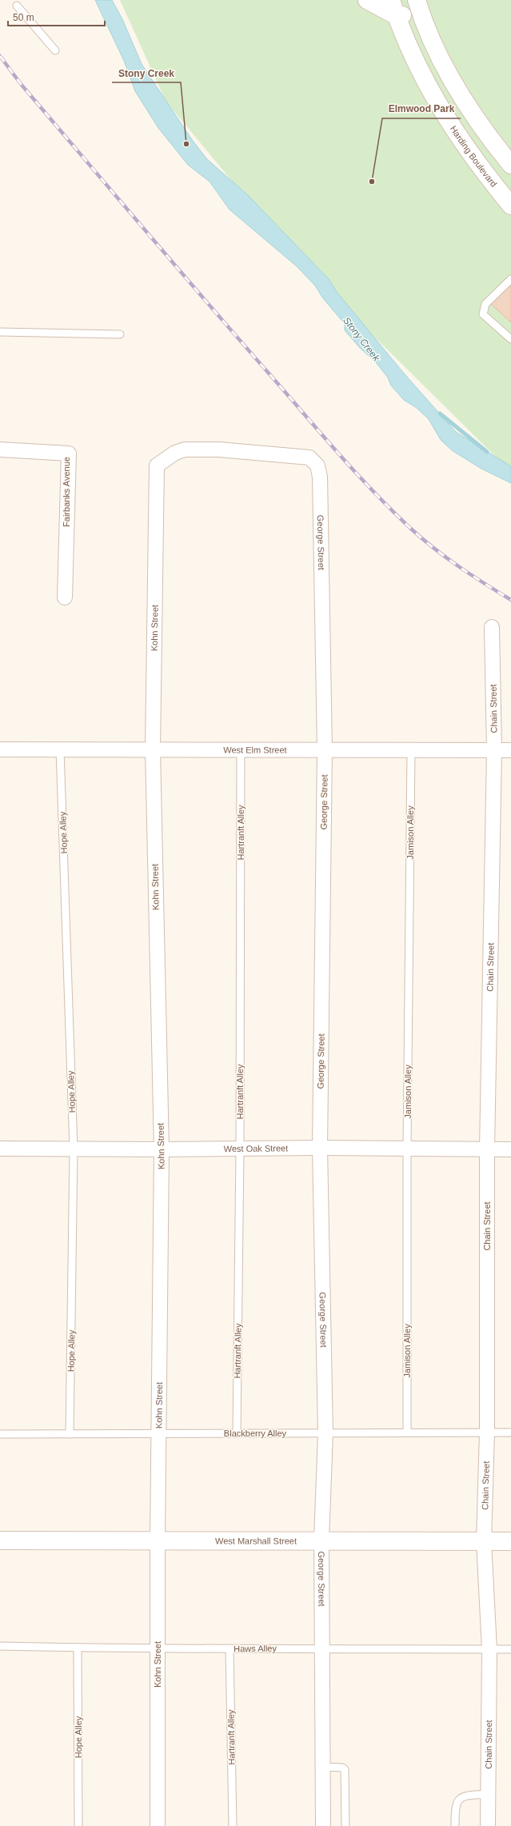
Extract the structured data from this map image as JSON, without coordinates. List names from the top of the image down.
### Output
{
  "streets": {
    "street": [
      "Harding Boulevard",
      "Fairbanks Avenue",
      "George Street",
      "Kohn Street",
      "Chain Street",
      "West Elm Street",
      "West Oak Street",
      "West Marshall Street"
    ],
    "lane": [
      "Hope Alley",
      "Hartranft Alley",
      "Jamison Alley",
      "Blackberry Alley",
      "Haws Alley"
    ]
  },
  "crossings": [
    ["George Street", "Kohn Street"],
    ["George Street", "West Elm Street"],
    ["George Street", "West Oak Street"],
    ["George Street", "Blackberry Alley"],
    ["George Street", "West Marshall Street"],
    ["George Street", "Haws Alley"],
    ["Kohn Street", "West Elm Street"],
    ["Kohn Street", "West Oak Street"],
    ["Kohn Street", "Blackberry Alley"],
    ["Kohn Street", "West Marshall Street"],
    ["Kohn Street", "Haws Alley"],
    ["Chain Street", "West Elm Street"],
    ["Chain Street", "West Oak Street"],
    ["Chain Street", "Blackberry Alley"],
    ["Chain Street", "West Marshall Street"],
    ["Chain Street", "Haws Alley"],
    ["West Elm Street", "Hope Alley"],
    ["West Elm Street", "Hartranft Alley"],
    ["West Elm Street", "Jamison Alley"],
    ["Hope Alley", "West Oak Street"],
    ["Hope Alley", "Blackberry Alley"],
    ["Hope Alley", "Haws Alley"],
    ["Hartranft Alley", "West Oak Street"],
    ["Hartranft Alley", "Blackberry Alley"],
    ["Hartranft Alley", "Haws Alley"],
    ["Jamison Alley", "West Oak Street"],
    ["Jamison Alley", "Blackberry Alley"]
  ],
  "water": ["Stony Creek"],
  "places": ["Stony Creek", "Elmwood Park"],
  "scale_bar": "50 m"
}
